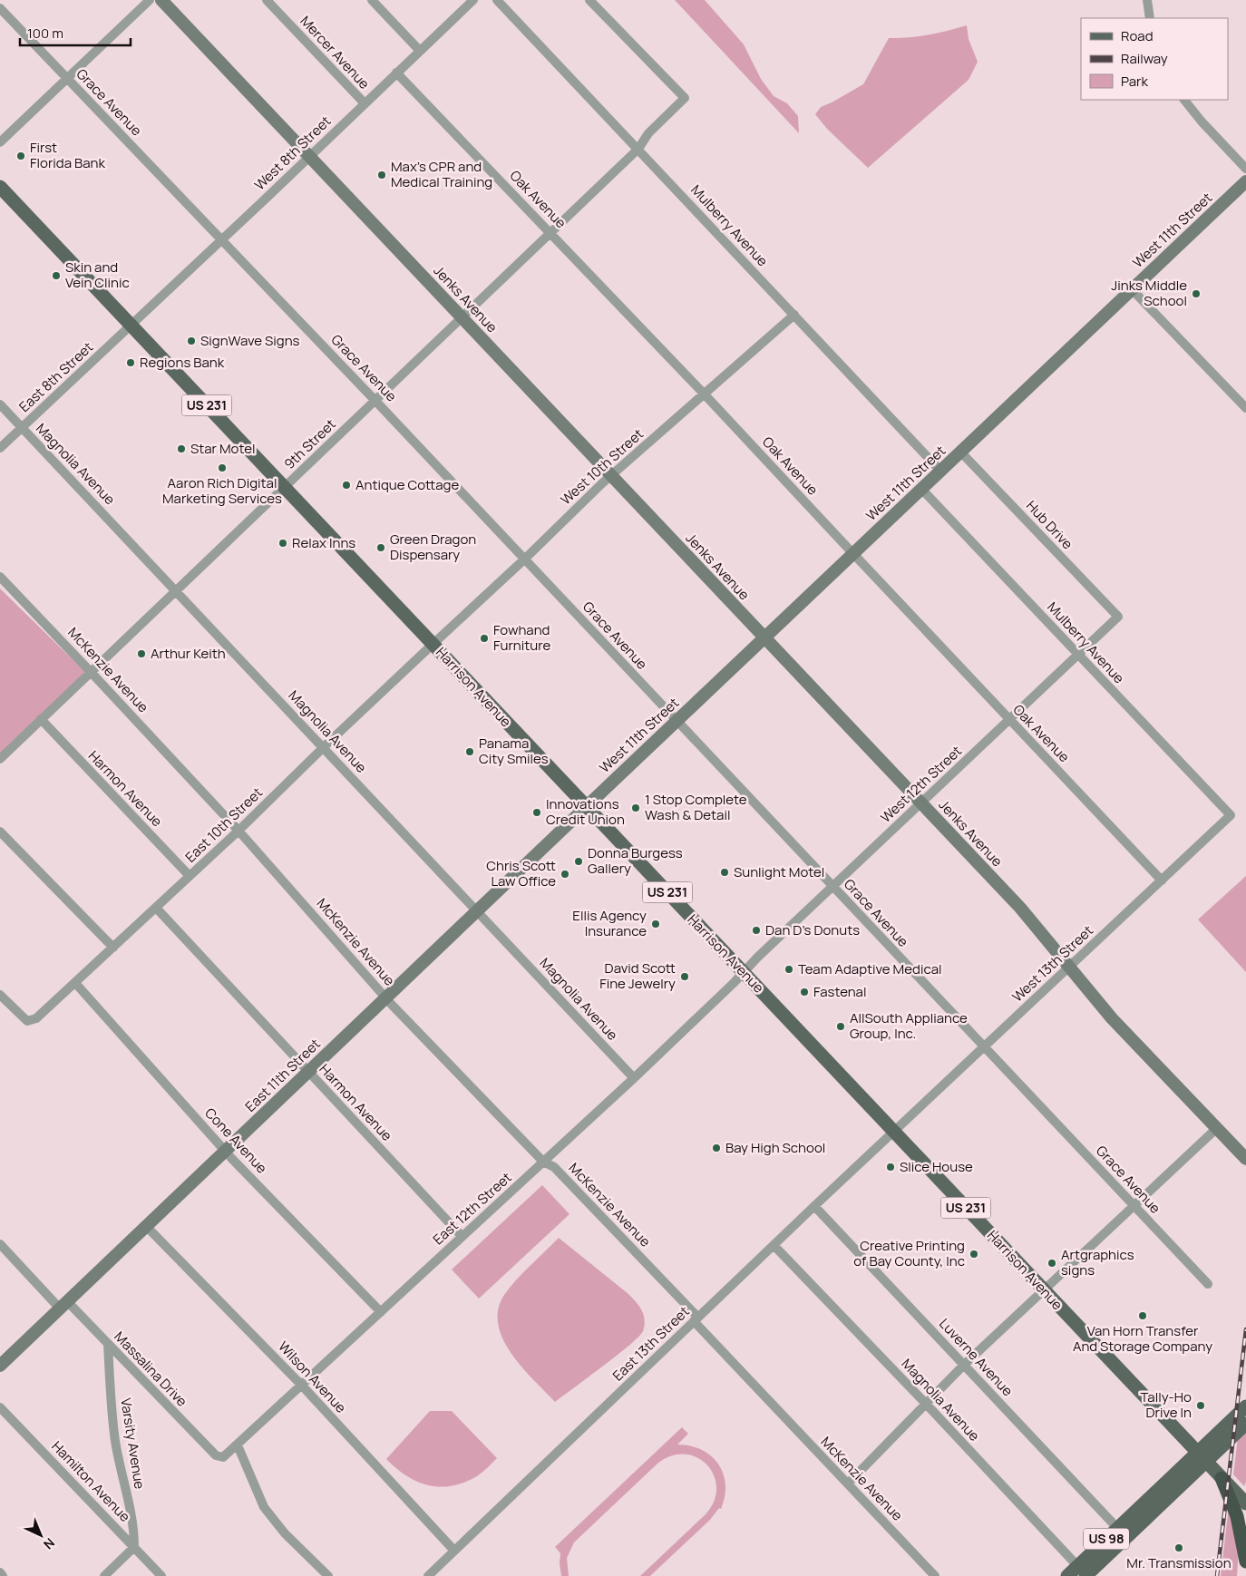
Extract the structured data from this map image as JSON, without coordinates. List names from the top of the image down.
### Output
{
  "streets": {
    "main road": [
      "West 11th Street",
      "Jenks Avenue",
      "US 231",
      "Harrison Avenue",
      "East 11th Street",
      "US 98"
    ],
    "street": [
      "Mercer Avenue",
      "Grace Avenue",
      "West 8th Street",
      "Oak Avenue",
      "Mulberry Avenue",
      "East 8th Street",
      "9th Street",
      "Magnolia Avenue",
      "West 10th Street",
      "Hub Drive",
      "McKenzie Avenue",
      "West 12th Street",
      "Harmon Avenue",
      "East 10th Street",
      "West 13th Street",
      "Cone Avenue",
      "East 12th Street",
      "East 13th Street",
      "Luverne Avenue",
      "Massalina Drive",
      "Wilson Avenue",
      "Varsity Avenue",
      "Hamilton Avenue"
    ]
  },
  "crossings": [
    ["Mercer Avenue", "West 8th Street"],
    ["Grace Avenue", "West 8th Street"],
    ["Grace Avenue", "West 11th Street"],
    ["Grace Avenue", "9th Street"],
    ["Grace Avenue", "West 10th Street"],
    ["Grace Avenue", "West 12th Street"],
    ["Grace Avenue", "West 13th Street"],
    ["West 8th Street", "Oak Avenue"],
    ["West 8th Street", "Jenks Avenue"],
    ["West 8th Street", "East 8th Street"],
    ["West 8th Street", "Harrison Avenue"],
    ["Oak Avenue", "West 11th Street"],
    ["Oak Avenue", "9th Street"],
    ["Oak Avenue", "West 10th Street"],
    ["Oak Avenue", "West 12th Street"],
    ["Oak Avenue", "West 13th Street"],
    ["Mulberry Avenue", "West 11th Street"],
    ["Mulberry Avenue", "9th Street"],
    ["Mulberry Avenue", "West 10th Street"],
    ["Mulberry Avenue", "West 12th Street"],
    ["Mulberry Avenue", "West 13th Street"],
    ["West 11th Street", "Jenks Avenue"],
    ["West 11th Street", "Hub Drive"],
    ["West 11th Street", "Harrison Avenue"],
    ["West 11th Street", "East 11th Street"],
    ["Jenks Avenue", "9th Street"],
    ["Jenks Avenue", "West 10th Street"],
    ["Jenks Avenue", "West 12th Street"],
    ["Jenks Avenue", "West 13th Street"],
    ["East 8th Street", "Magnolia Avenue"],
    ["East 8th Street", "Harrison Avenue"],
    ["9th Street", "Magnolia Avenue"],
    ["9th Street", "McKenzie Avenue"],
    ["9th Street", "Harrison Avenue"],
    ["9th Street", "Harmon Avenue"],
    ["Magnolia Avenue", "East 10th Street"],
    ["Magnolia Avenue", "East 11th Street"],
    ["Magnolia Avenue", "East 12th Street"],
    ["Magnolia Avenue", "East 13th Street"],
    ["Magnolia Avenue", "US 98"],
    ["West 10th Street", "Harrison Avenue"],
    ["West 10th Street", "East 10th Street"],
    ["Hub Drive", "West 12th Street"],
    ["McKenzie Avenue", "East 10th Street"],
    ["McKenzie Avenue", "East 11th Street"],
    ["McKenzie Avenue", "East 12th Street"],
    ["McKenzie Avenue", "East 13th Street"],
    ["Harrison Avenue", "West 12th Street"],
    ["Harrison Avenue", "East 10th Street"],
    ["Harrison Avenue", "West 13th Street"],
    ["Harrison Avenue", "East 11th Street"],
    ["Harrison Avenue", "East 12th Street"],
    ["Harrison Avenue", "East 13th Street"],
    ["Harrison Avenue", "US 98"],
    ["West 12th Street", "East 12th Street"],
    ["Harmon Avenue", "East 10th Street"],
    ["Harmon Avenue", "East 11th Street"],
    ["Harmon Avenue", "East 12th Street"],
    ["East 10th Street", "Cone Avenue"],
    ["West 13th Street", "East 13th Street"],
    ["East 11th Street", "Cone Avenue"],
    ["East 11th Street", "Massalina Drive"],
    ["East 11th Street", "Wilson Avenue"],
    ["Cone Avenue", "East 12th Street"],
    ["East 12th Street", "Massalina Drive"],
    ["East 12th Street", "Wilson Avenue"],
    ["East 13th Street", "Luverne Avenue"],
    ["East 13th Street", "Wilson Avenue"],
    ["Luverne Avenue", "US 98"],
    ["Massalina Drive", "Varsity Avenue"],
    ["Varsity Avenue", "Hamilton Avenue"]
  ],
  "places": [
    "First Florida Bank",
    "Max's CPR and Medical Training",
    "Skin and Vein Clinic",
    "Jinks Middle School",
    "SignWave Signs",
    "Regions Bank",
    "Star Motel",
    "Aaron Rich Digital Marketing Services",
    "Antique Cottage",
    "Relax Inns",
    "Green Dragon Dispensary",
    "Fowhand Furniture",
    "Arthur Keith",
    "Panama City Smiles",
    "1 Stop Complete Wash & Detail",
    "Innovations Credit Union",
    "Donna Burgess Gallery",
    "Sunlight Motel",
    "Chris Scott Law Office",
    "Ellis Agency Insurance",
    "Dan D's Donuts",
    "Team Adaptive Medical",
    "David Scott Fine Jewelry",
    "Fastenal",
    "AllSouth Appliance Group, Inc.",
    "Bay High School",
    "Slice House",
    "Creative Printing of Bay County, Inc",
    "Artgraphics signs",
    "Van Horn Transfer And Storage Company",
    "Tally-Ho Drive In",
    "Mr. Transmission"
  ],
  "legend": ["Road", "Railway", "Park"],
  "scale_bar": "100 m",
  "north": "bottom right"
}
